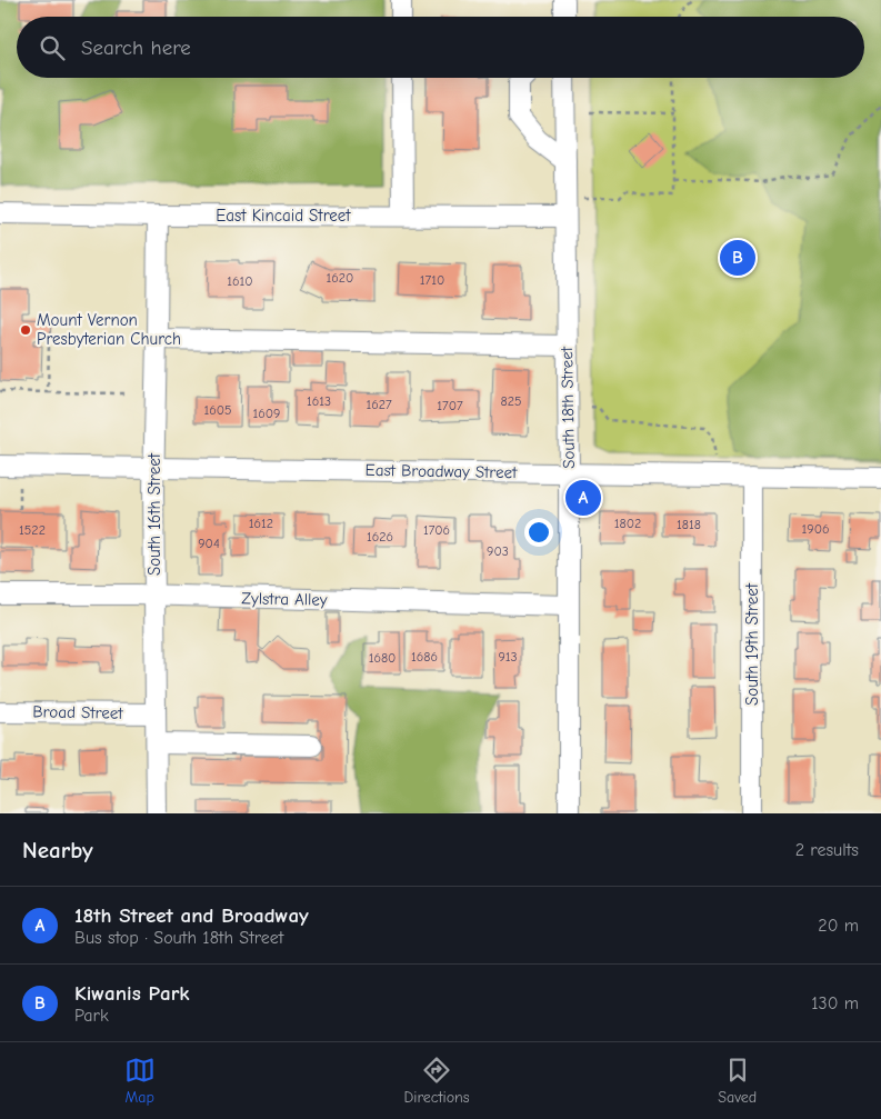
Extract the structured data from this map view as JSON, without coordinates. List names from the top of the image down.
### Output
{
  "streets": {
    "street": [
      "East Kincaid Street",
      "South 18th Street",
      "East Broadway Street",
      "South 16th Street",
      "Zylstra Alley",
      "South 19th Street",
      "Broad Street"
    ]
  },
  "crossings": [
    ["East Kincaid Street", "South 18th Street"],
    ["East Kincaid Street", "South 16th Street"],
    ["South 18th Street", "East Broadway Street"],
    ["South 18th Street", "Zylstra Alley"],
    ["East Broadway Street", "South 16th Street"],
    ["East Broadway Street", "South 19th Street"],
    ["South 16th Street", "Zylstra Alley"],
    ["South 16th Street", "Broad Street"]
  ],
  "places": ["Mount Vernon Presbyterian Church"],
  "house_numbers": [
    "1620",
    "1710",
    "1610",
    "1613",
    "825",
    "1627",
    "1707",
    "1605",
    "1609",
    "1612",
    "1802",
    "1818",
    "1906",
    "1522",
    "1706",
    "1626",
    "904",
    "903",
    "1686",
    "913",
    "1680"
  ],
  "page": {
    "search": "Search here",
    "pins": ["B", "A"],
    "heading": ["Nearby", "2 results"],
    "list": [
      {
        "mark": "A",
        "name": "18th Street and Broadway",
        "note": "Bus stop · South 18th Street",
        "value": "20 m"
      },
      {
        "mark": "B",
        "name": "Kiwanis Park",
        "note": "Park",
        "value": "130 m"
      }
    ],
    "nav": ["Map", "Directions", "Saved"]
  }
}
